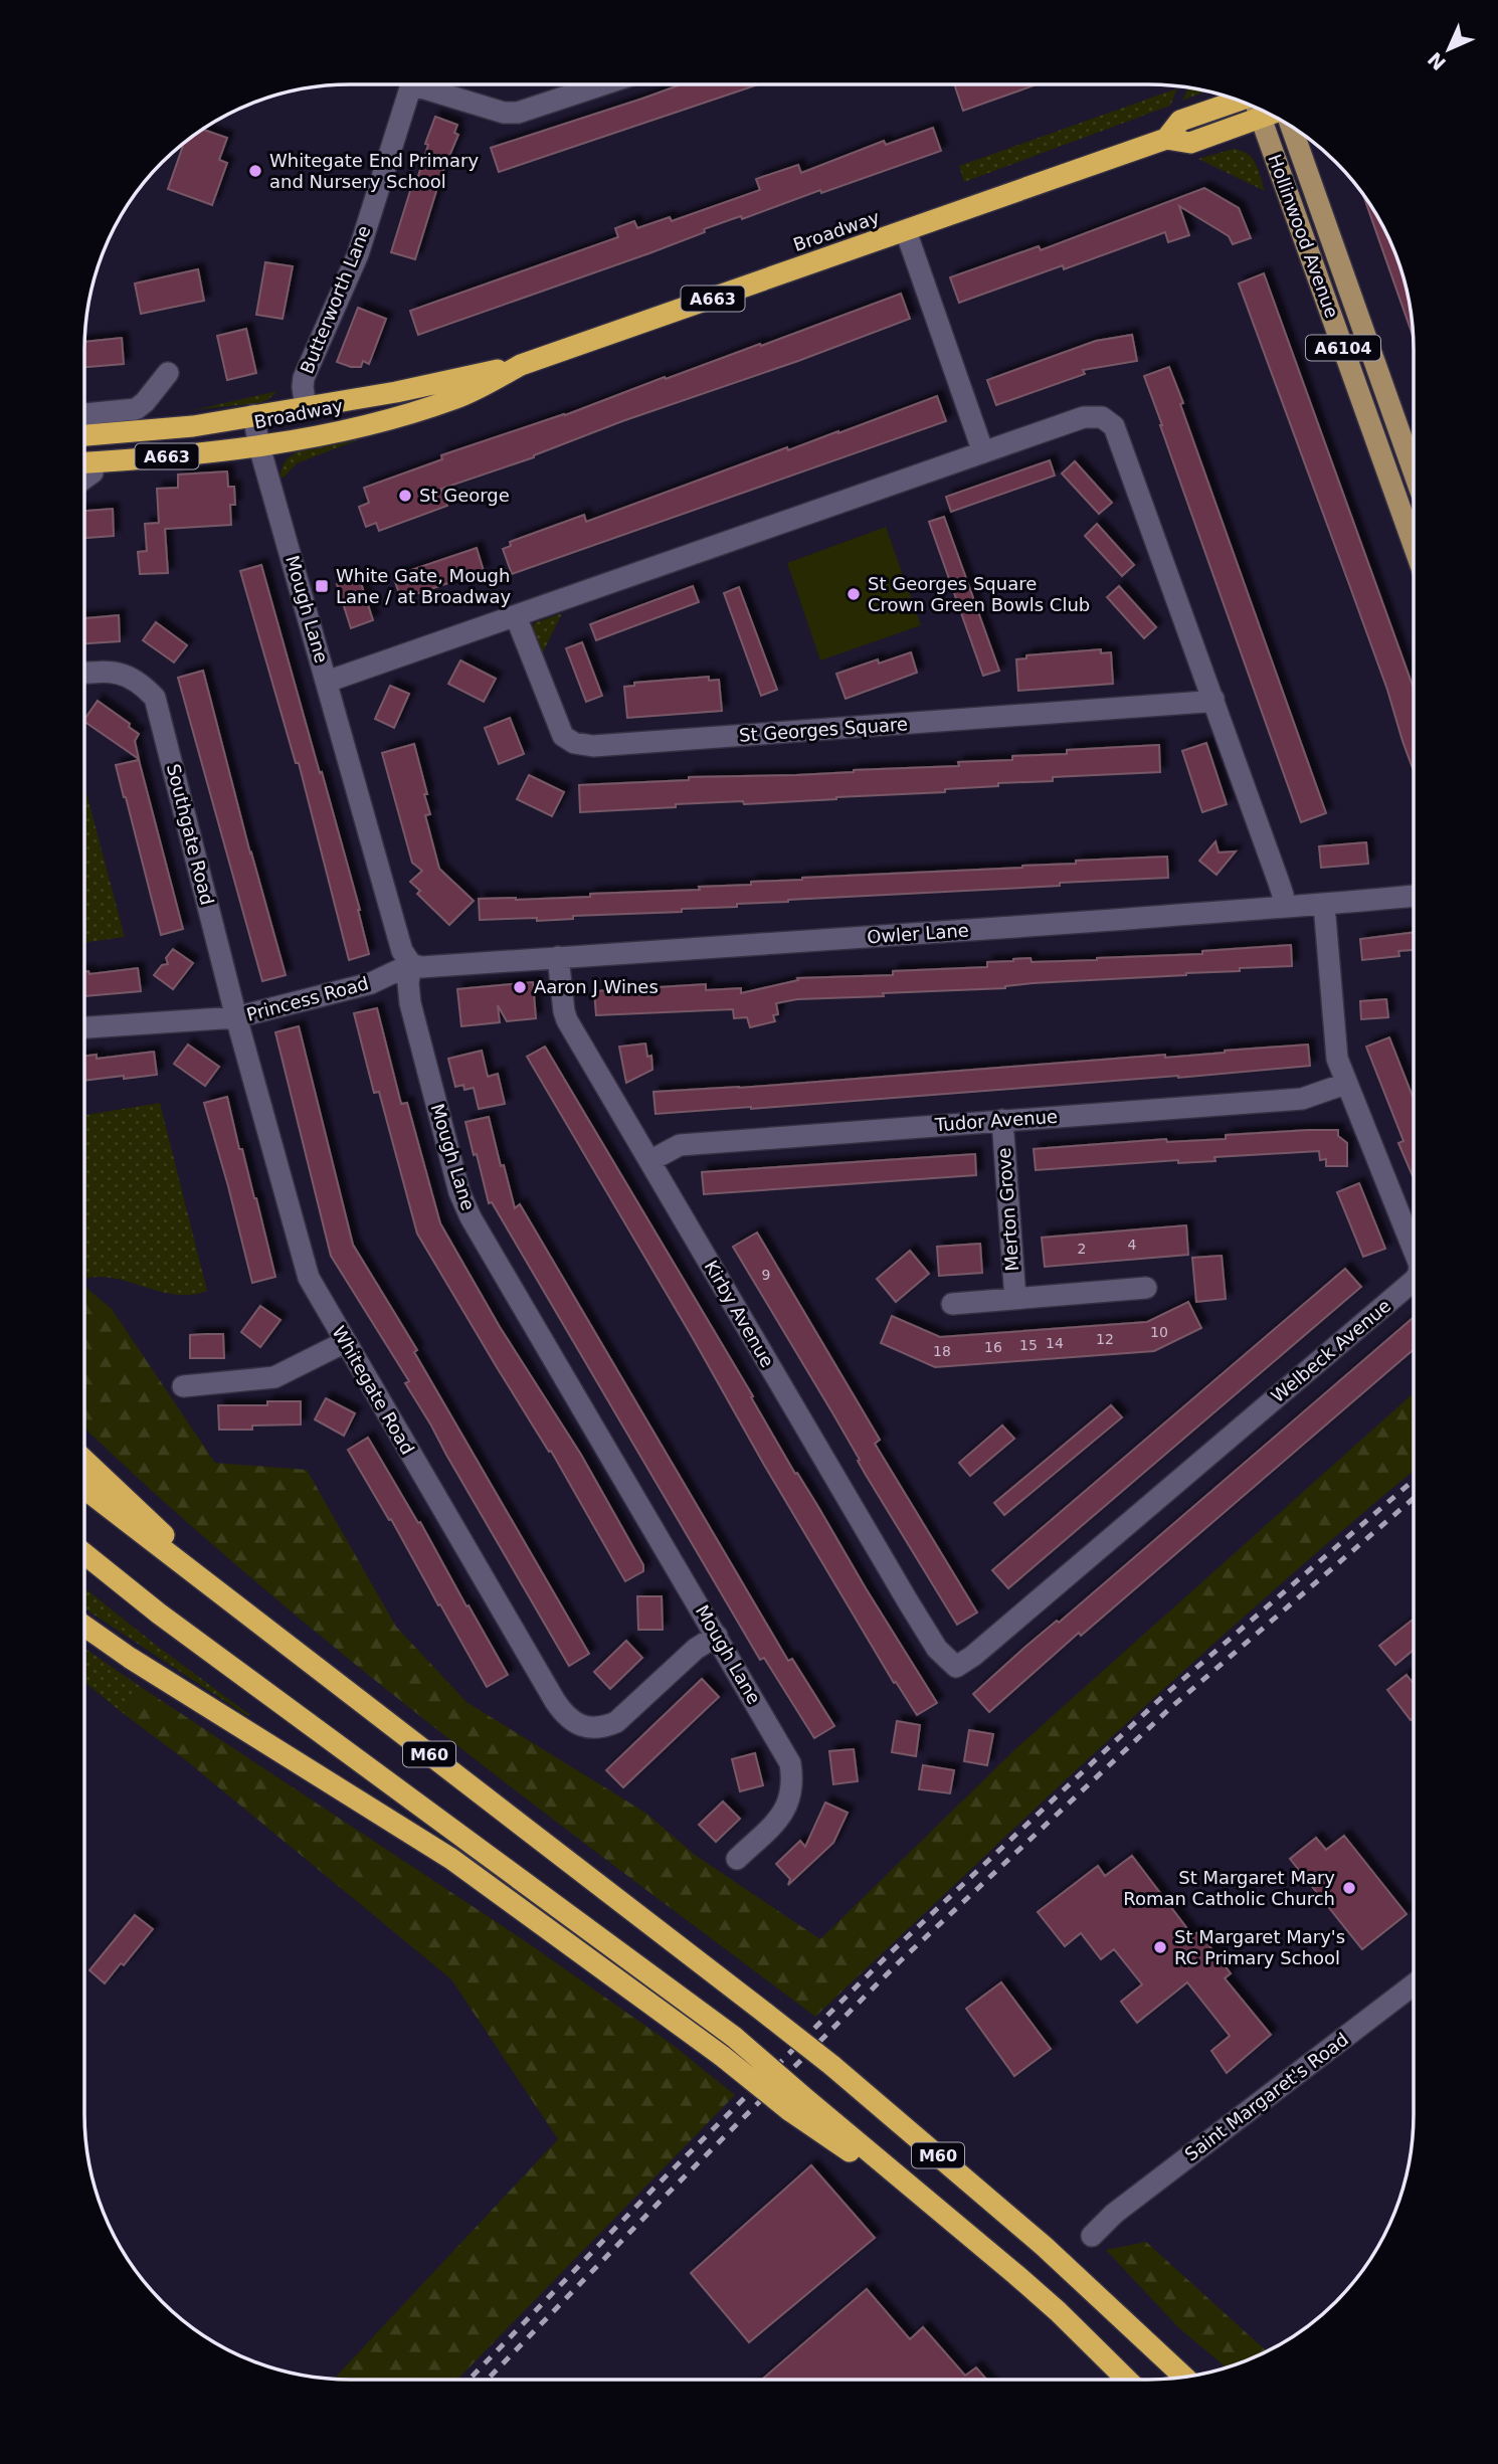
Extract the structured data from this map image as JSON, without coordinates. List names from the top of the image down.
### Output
{
  "streets": {
    "highway": ["Broadway", "A663", "M60"],
    "main road": ["Hollinwood Avenue", "A6104"],
    "street": [
      "Butterworth Lane",
      "Mough Lane",
      "St Georges Square",
      "Southgate Road",
      "Owler Lane",
      "Princess Road",
      "Tudor Avenue",
      "Merton Grove",
      "Kirby Avenue",
      "Welbeck Avenue",
      "Whitegate Road",
      "Saint Margaret's Road"
    ]
  },
  "crossings": [
    ["Broadway", "Hollinwood Avenue"],
    ["Broadway", "Butterworth Lane"],
    ["Broadway", "Mough Lane"],
    ["Mough Lane", "Owler Lane"],
    ["Mough Lane", "Princess Road"],
    ["Mough Lane", "Whitegate Road"],
    ["Southgate Road", "Princess Road"],
    ["Southgate Road", "Whitegate Road"],
    ["Owler Lane", "Princess Road"],
    ["Owler Lane", "Kirby Avenue"],
    ["Owler Lane", "Welbeck Avenue"],
    ["Princess Road", "Whitegate Road"],
    ["Tudor Avenue", "Merton Grove"],
    ["Tudor Avenue", "Kirby Avenue"],
    ["Tudor Avenue", "Welbeck Avenue"],
    ["Kirby Avenue", "Welbeck Avenue"]
  ],
  "places": {
    "other": [
      "Whitegate End Primary and Nursery School",
      "St George",
      "St Georges Square Crown Green Bowls Club",
      "Aaron J Wines",
      "St Margaret Mary Roman Catholic Church",
      "St Margaret Mary's RC Primary School"
    ],
    "transit": ["White Gate, Mough Lane / at Broadway"]
  },
  "house_numbers": [
    "4",
    "2",
    "9",
    "10",
    "12",
    "14",
    "15",
    "16",
    "18"
  ],
  "north": "bottom left"
}
